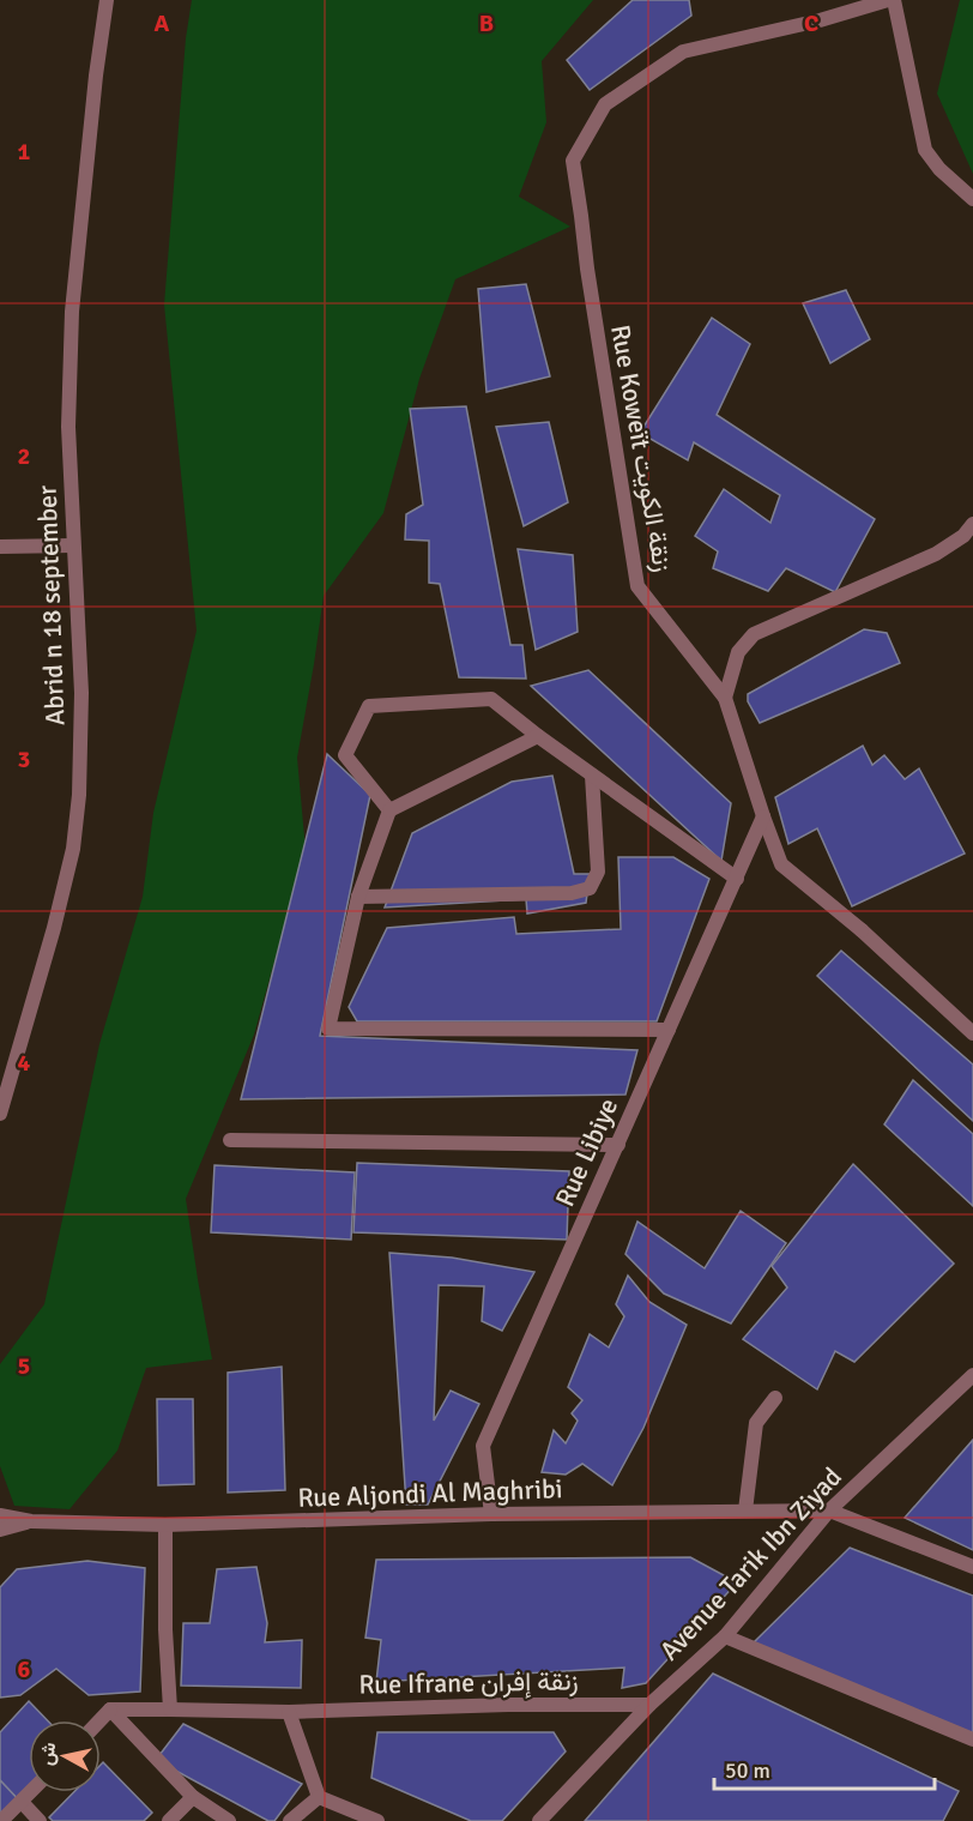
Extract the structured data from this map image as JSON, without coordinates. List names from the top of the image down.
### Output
{
  "streets": {
    "street": [
      "Rue Koweït زنقة الكويت",
      "Abrid n 18 september",
      "Rue Libiye",
      "Rue Aljondi Al Maghribi",
      "Avenue Tarik Ibn Ziyad",
      "Rue Ifrane زنقة إفران"
    ]
  },
  "crossings": [
    ["Rue Koweït زنقة الكويت", "Rue Libiye"],
    ["Rue Libiye", "Rue Aljondi Al Maghribi"],
    ["Rue Aljondi Al Maghribi", "Avenue Tarik Ibn Ziyad"],
    ["Avenue Tarik Ibn Ziyad", "Rue Ifrane زنقة إفران"]
  ],
  "scale_bar": "50 m",
  "north": "left",
  "grid": {
    "columns": ["A", "B", "C"],
    "rows": [
      "1",
      "2",
      "3",
      "4",
      "5",
      "6"
    ]
  }
}
